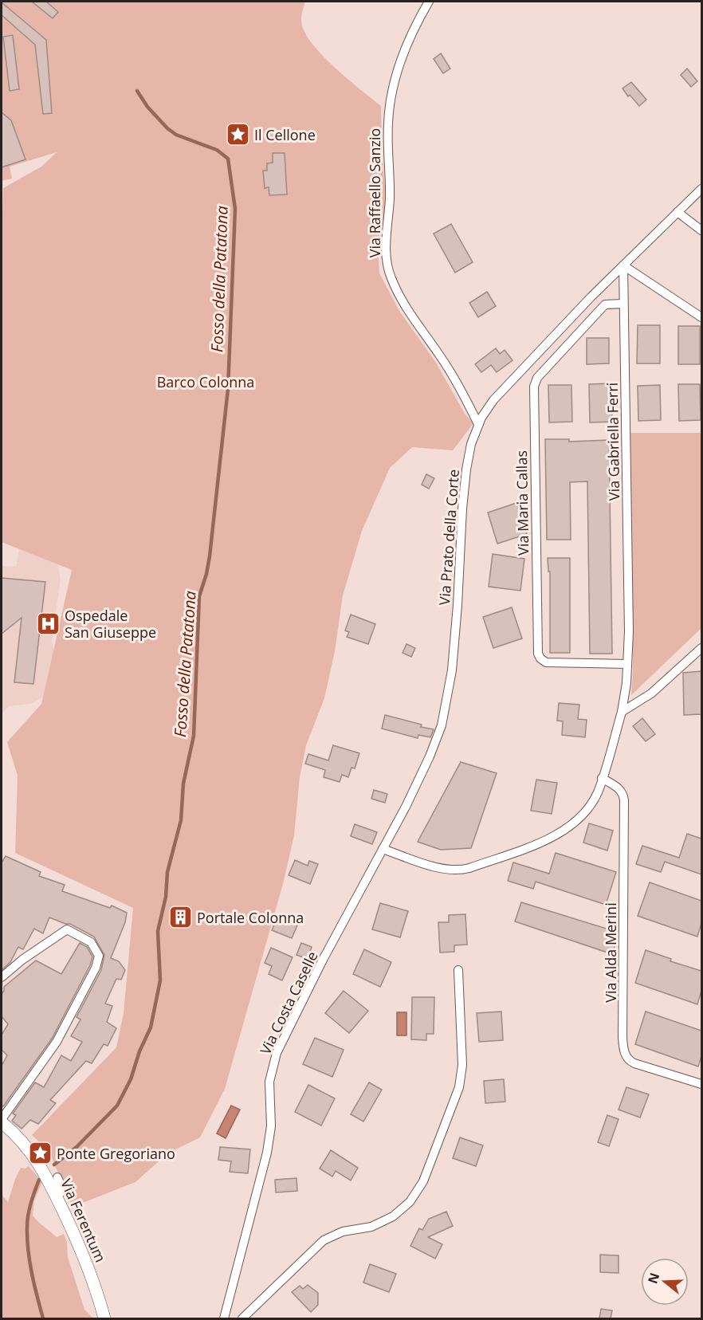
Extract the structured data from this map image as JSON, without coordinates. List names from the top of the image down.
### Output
{
  "streets": {
    "main road": ["Via Ferentum"],
    "street": [
      "Via Raffaello Sanzio",
      "Via Gabriella Ferri",
      "Via Maria Callas",
      "Via Prato della Corte",
      "Via Alda Merini",
      "Via Costa Caselle"
    ]
  },
  "crossings": [
    ["Via Raffaello Sanzio", "Via Prato della Corte"],
    ["Via Gabriella Ferri", "Via Maria Callas"],
    ["Via Gabriella Ferri", "Via Prato della Corte"],
    ["Via Prato della Corte", "Via Costa Caselle"]
  ],
  "water": ["Fosso della Patatona"],
  "parks": ["Barco Colonna"],
  "places": {
    "place": ["Il Cellone", "Ponte Gregoriano"],
    "hospital": ["Ospedale San Giuseppe"],
    "building": ["Portale Colonna"]
  },
  "north": "left"
}
